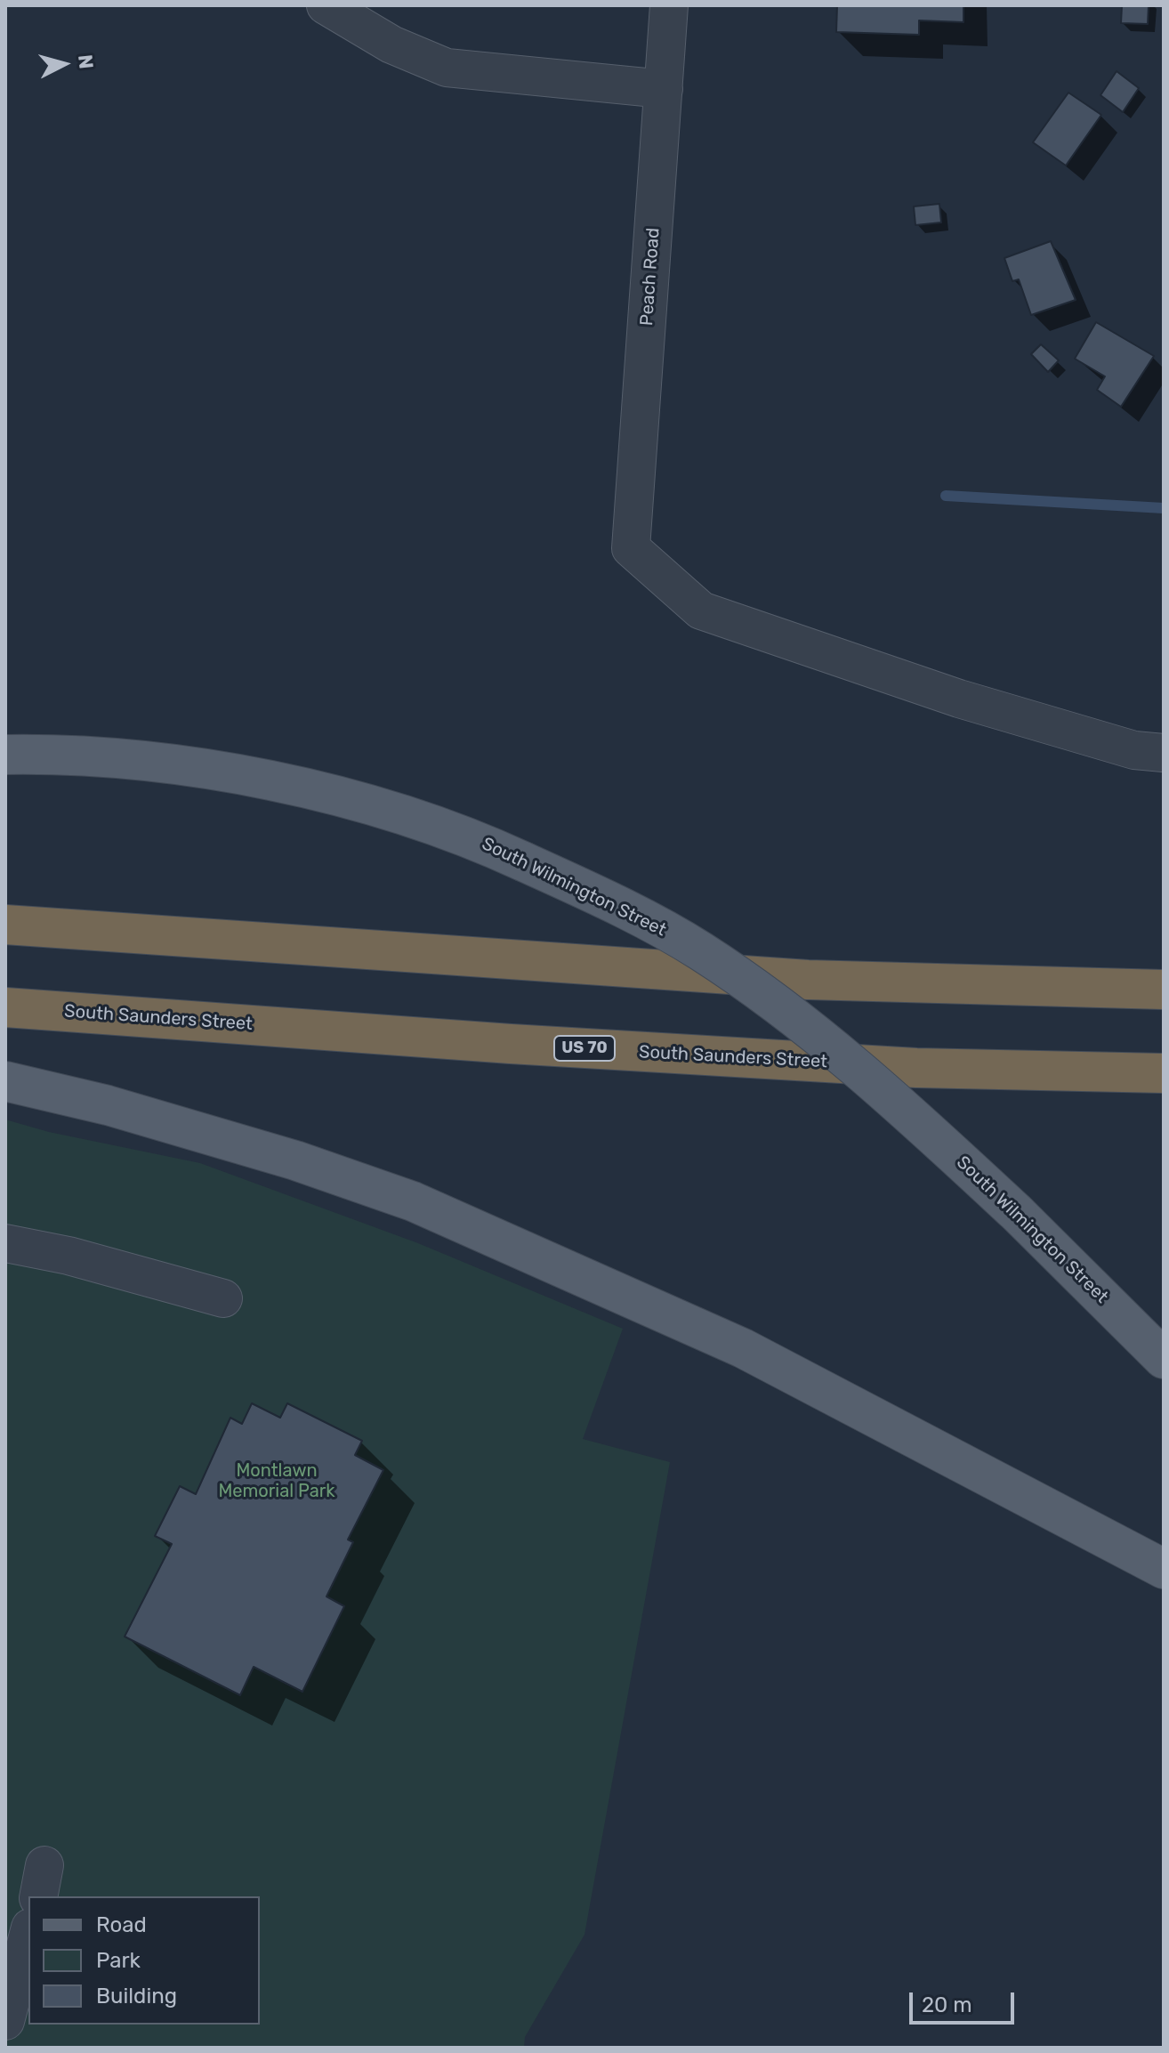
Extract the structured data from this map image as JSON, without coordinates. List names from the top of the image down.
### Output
{
  "streets": {
    "highway": ["South Saunders Street", "US 70"],
    "main road": ["South Wilmington Street"],
    "street": ["Peach Road"]
  },
  "parks": ["Montlawn Memorial Park"],
  "legend": ["Road", "Park", "Building"],
  "scale_bar": "20 m",
  "north": "right"
}
